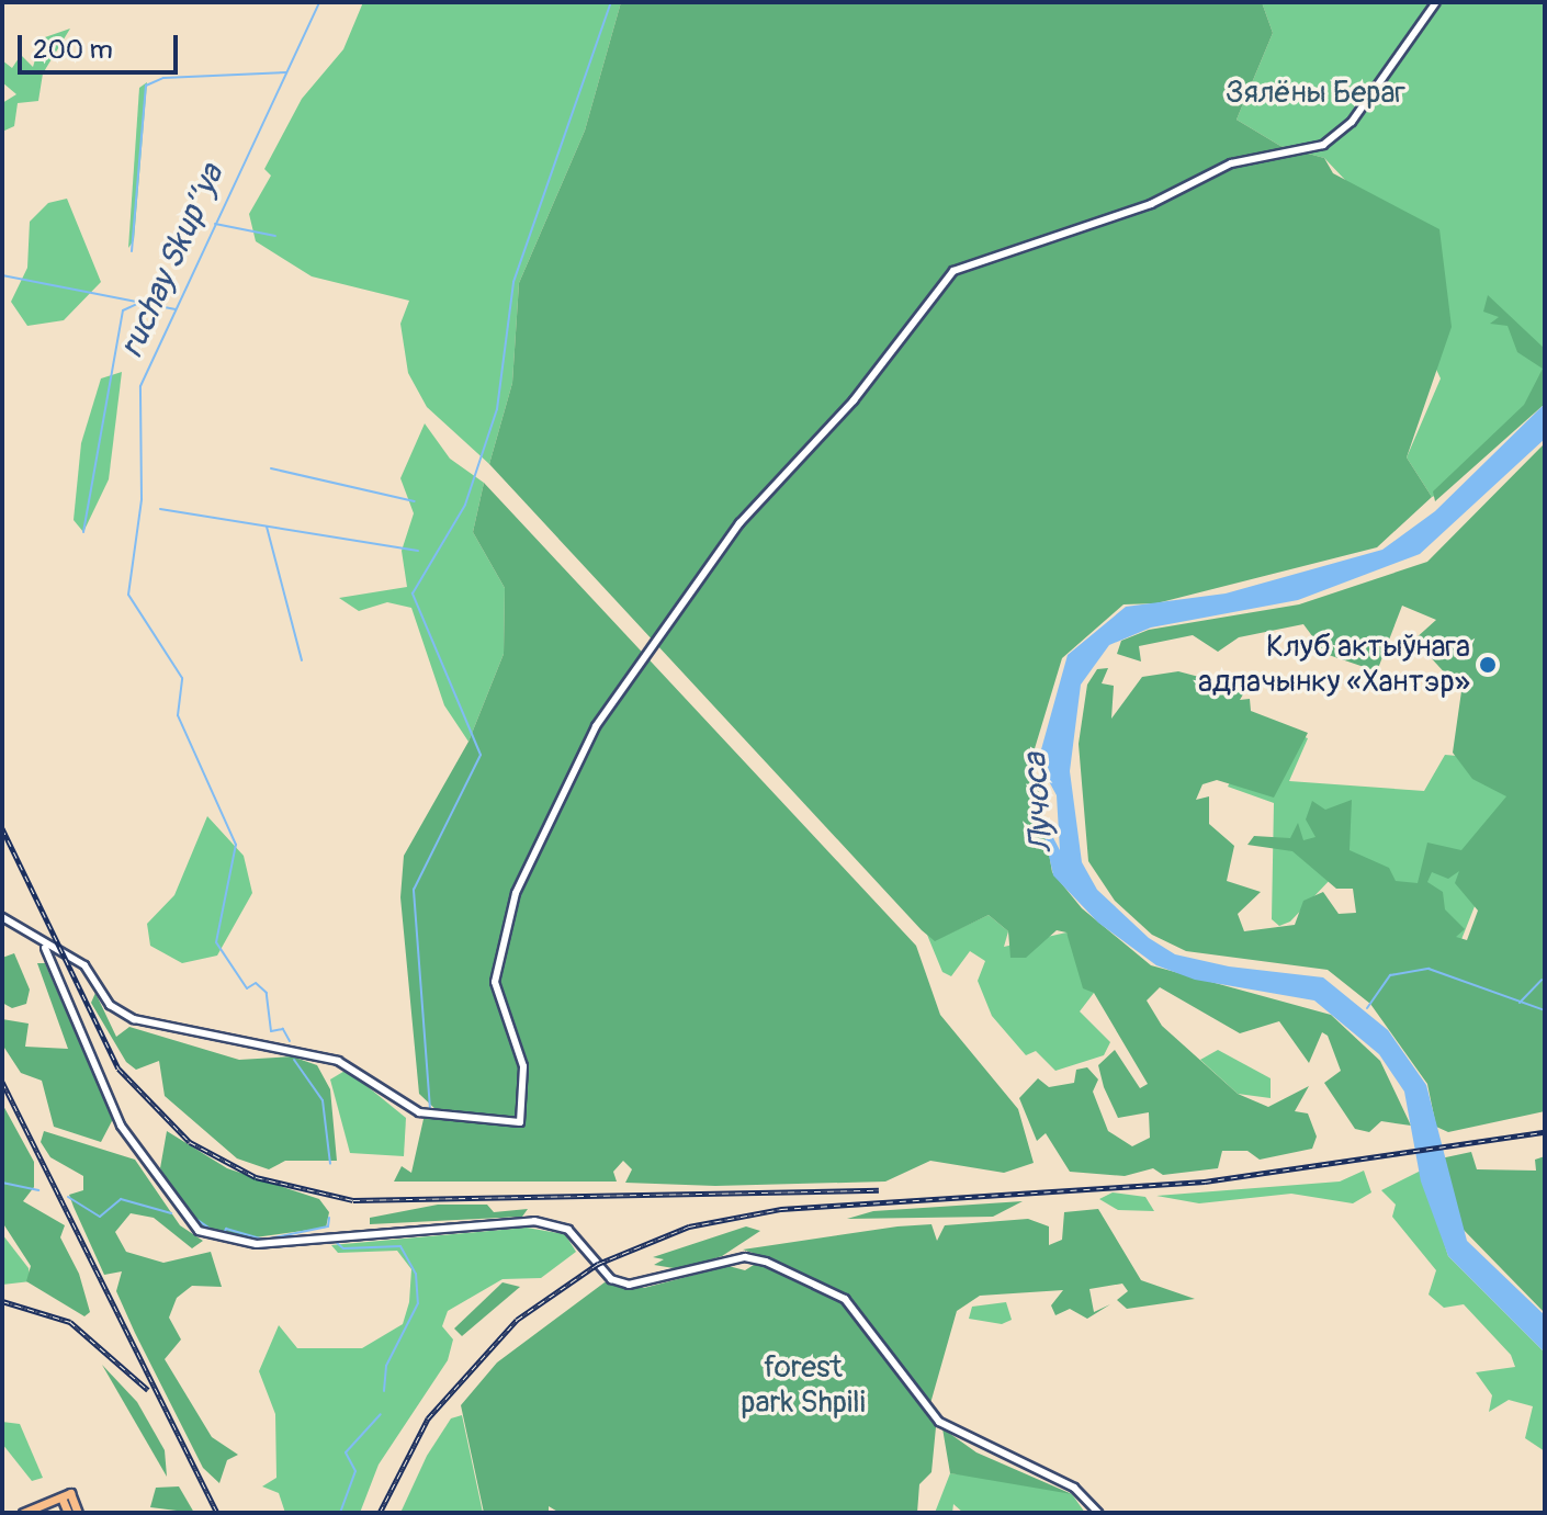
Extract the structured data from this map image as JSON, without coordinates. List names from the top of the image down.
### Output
{
  "water": ["ruchay Skup’’ya", "Лучоса"],
  "parks": ["Зялёны Бераг", "forest park Shpili"],
  "places": ["Клуб актыўнага адпачынку «Хантэр»"],
  "scale_bar": "200 m"
}
